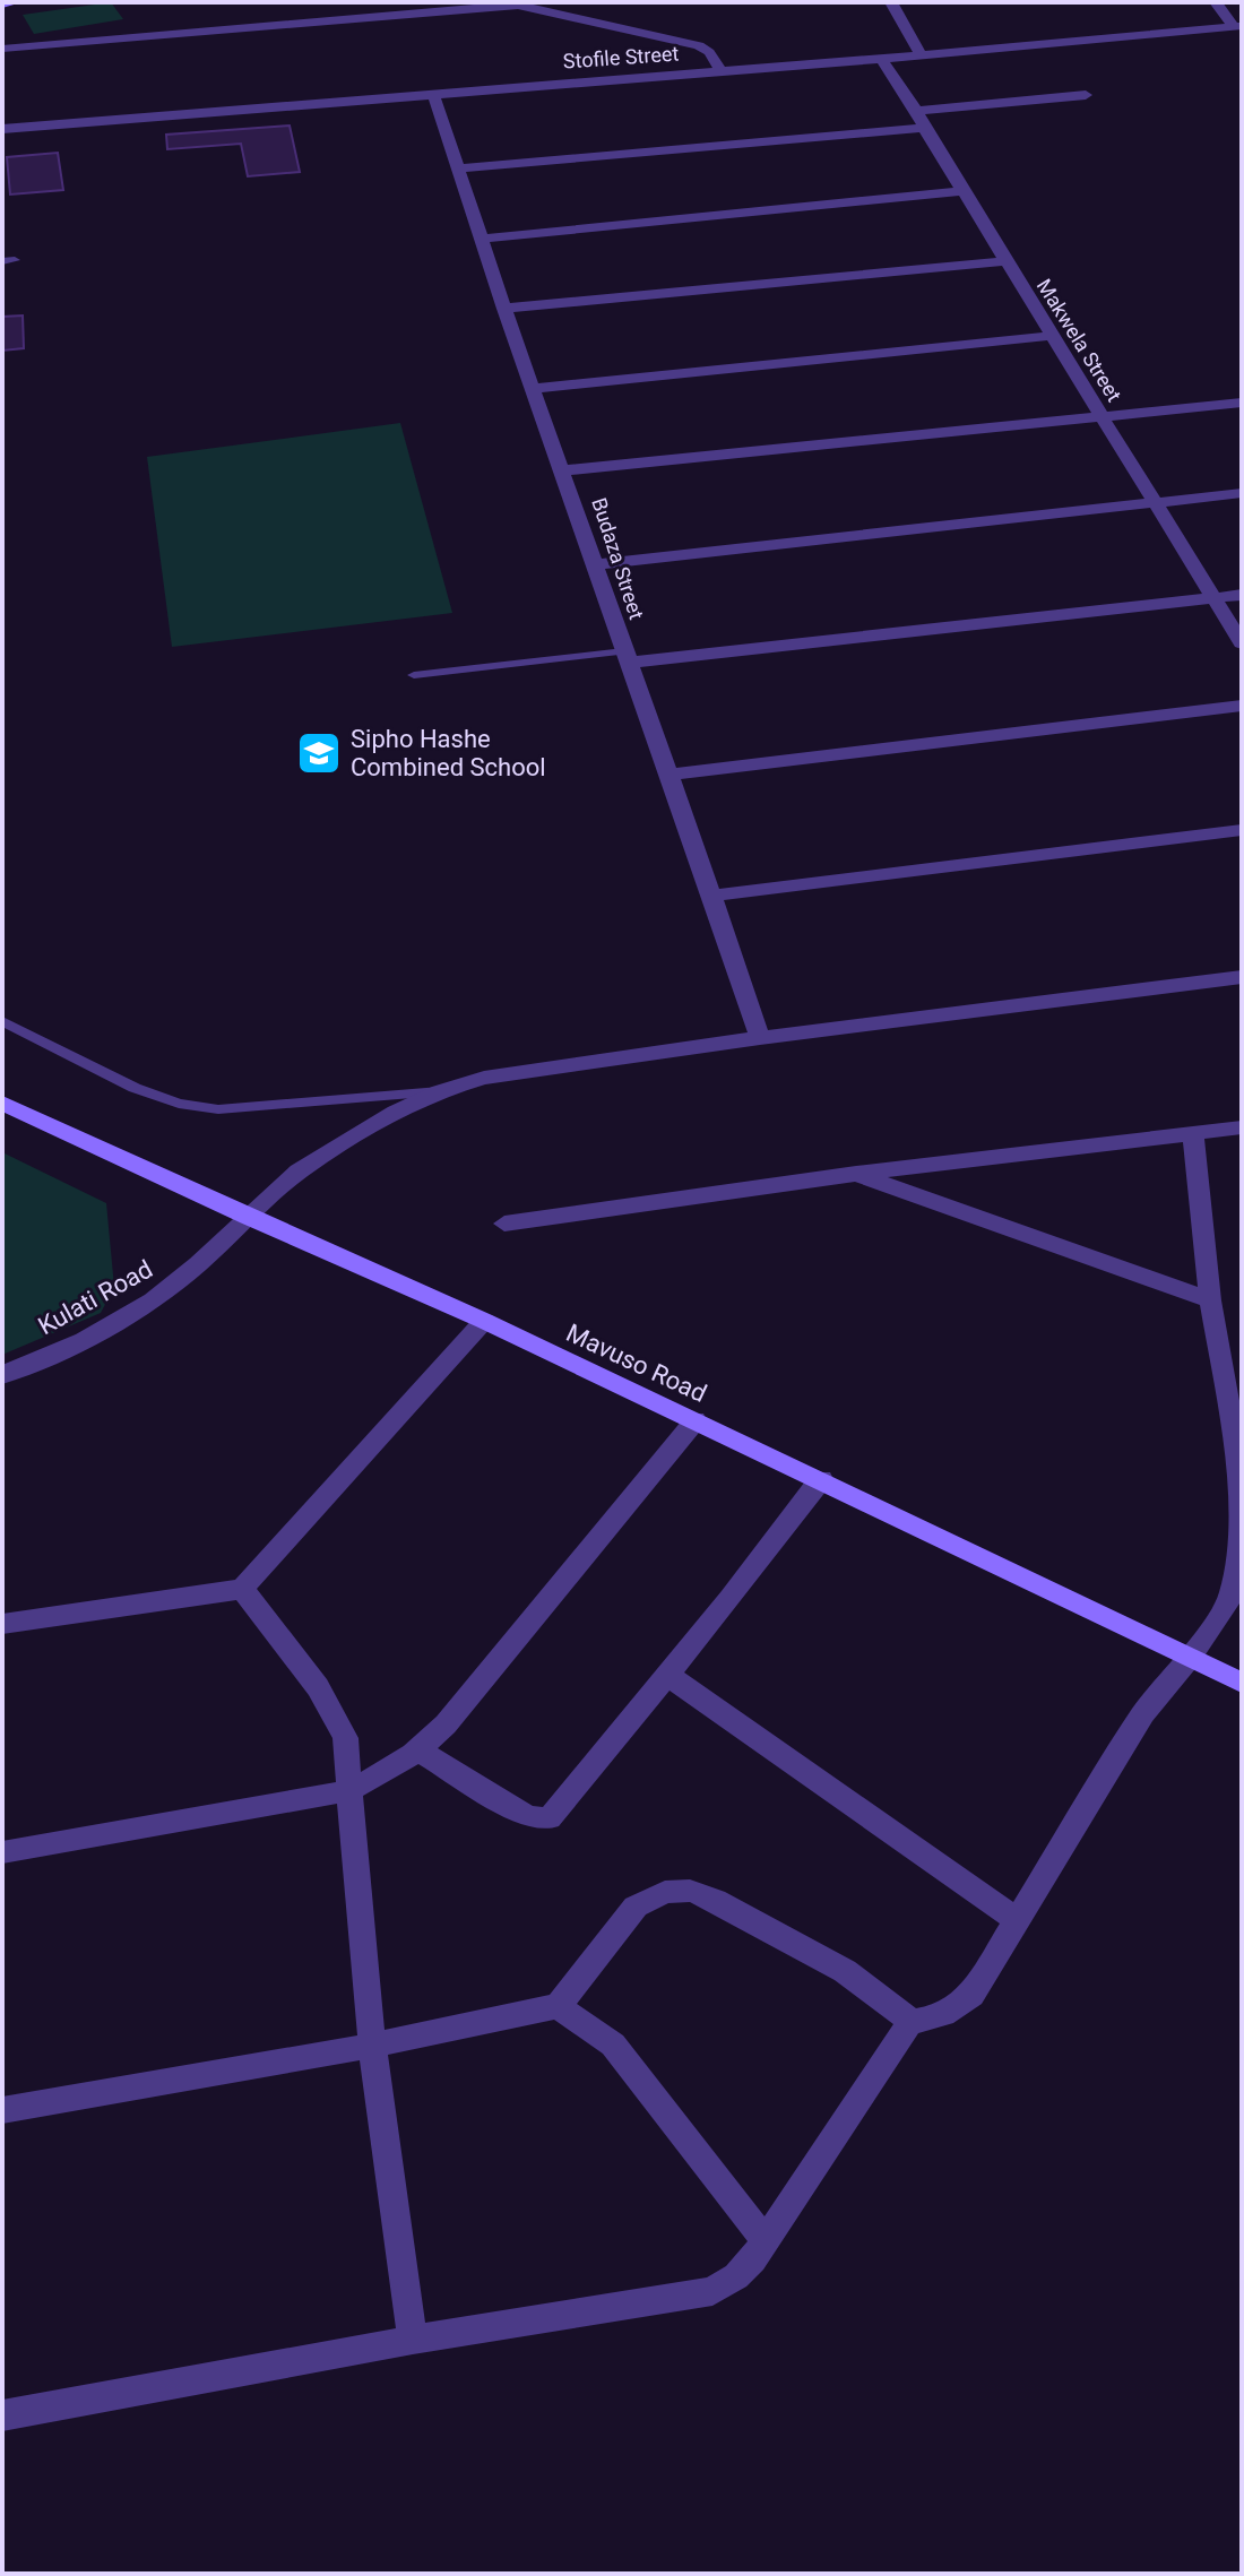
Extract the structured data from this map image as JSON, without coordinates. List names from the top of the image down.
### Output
{
  "streets": {
    "street": [
      "Stofile Street",
      "Makwela Street",
      "Budaza Street",
      "Kulati Road",
      "Mavuso Road"
    ]
  },
  "crossings": [
    ["Stofile Street", "Makwela Street"],
    ["Stofile Street", "Budaza Street"],
    ["Budaza Street", "Kulati Road"],
    ["Kulati Road", "Mavuso Road"]
  ],
  "places": {
    "school or university": ["Sipho Hashe Combined School"]
  }
}
